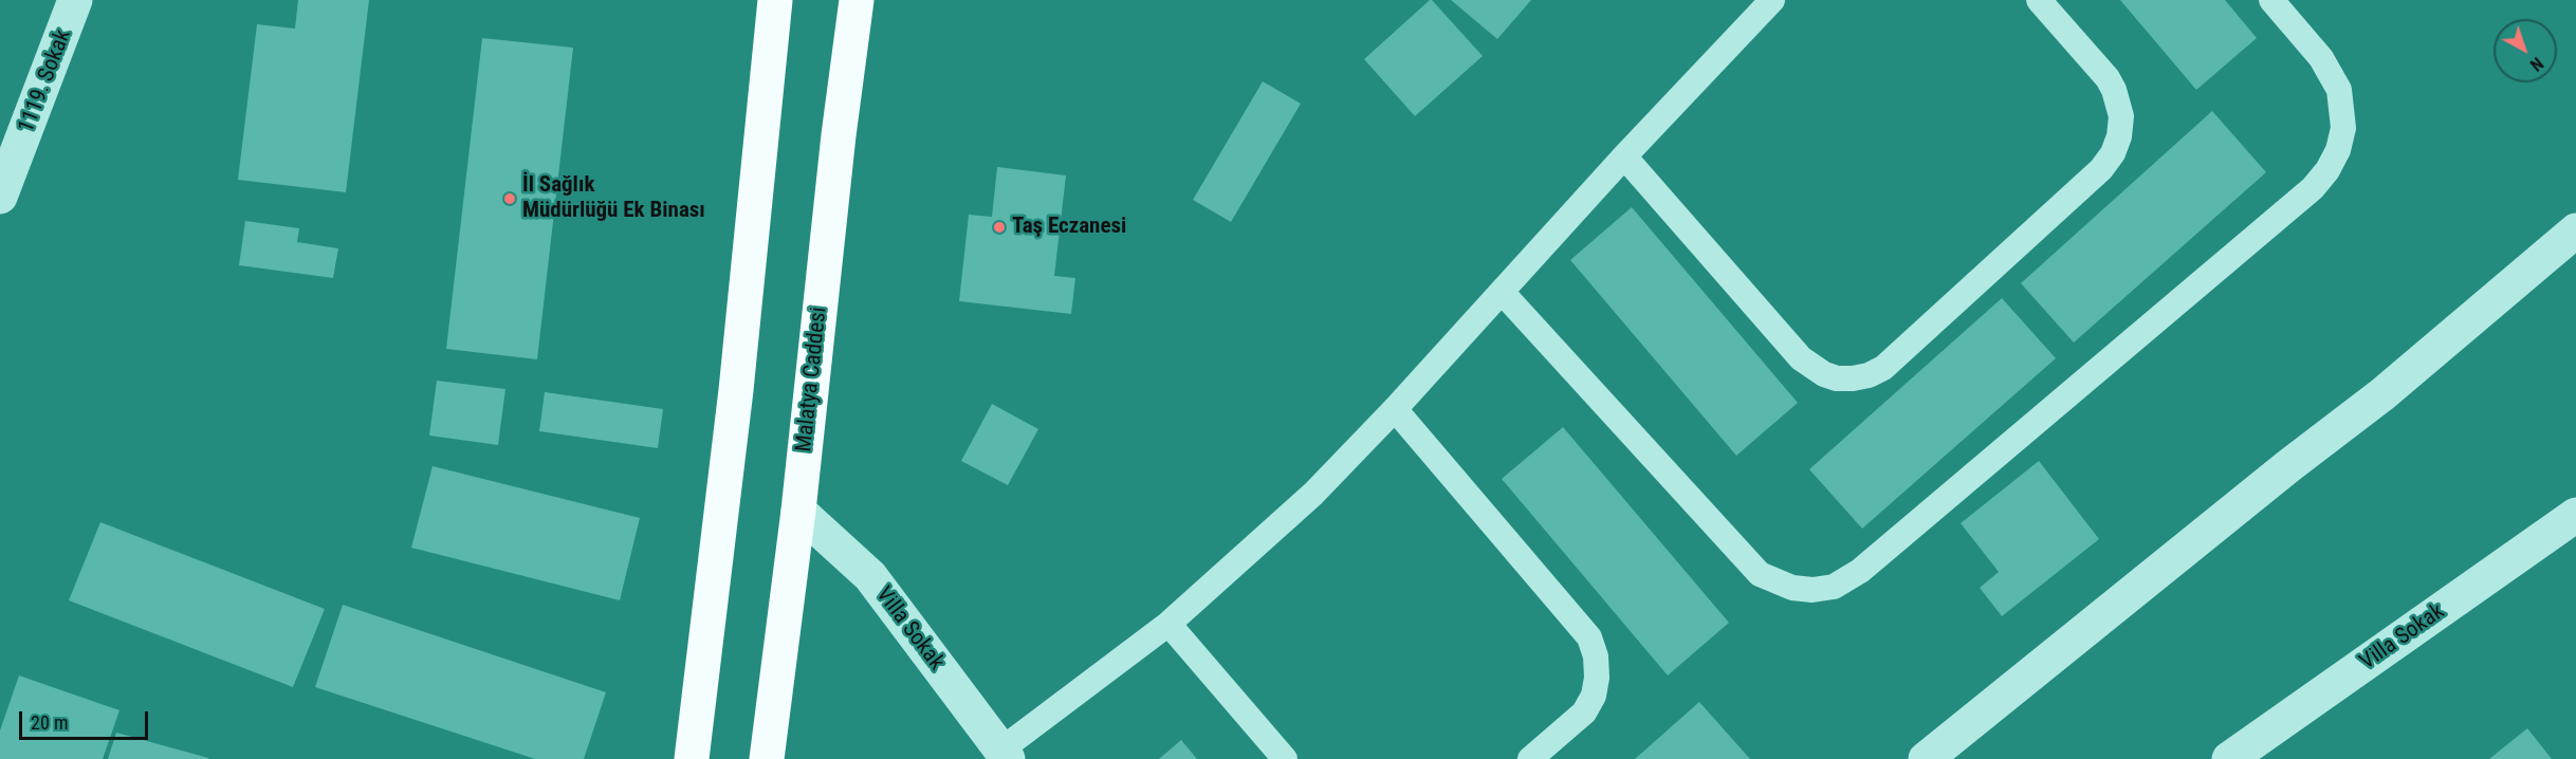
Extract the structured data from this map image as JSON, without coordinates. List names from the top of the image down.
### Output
{
  "streets": {
    "main road": ["Malatya Caddesi"],
    "street": ["1119. Sokak", "Villa Sokak"]
  },
  "crossings": [
    ["Malatya Caddesi", "Villa Sokak"]
  ],
  "places": ["İl Sağlık Müdürlüğü Ek Binası", "Taş Eczanesi"],
  "scale_bar": "20 m",
  "north": "bottom right"
}
